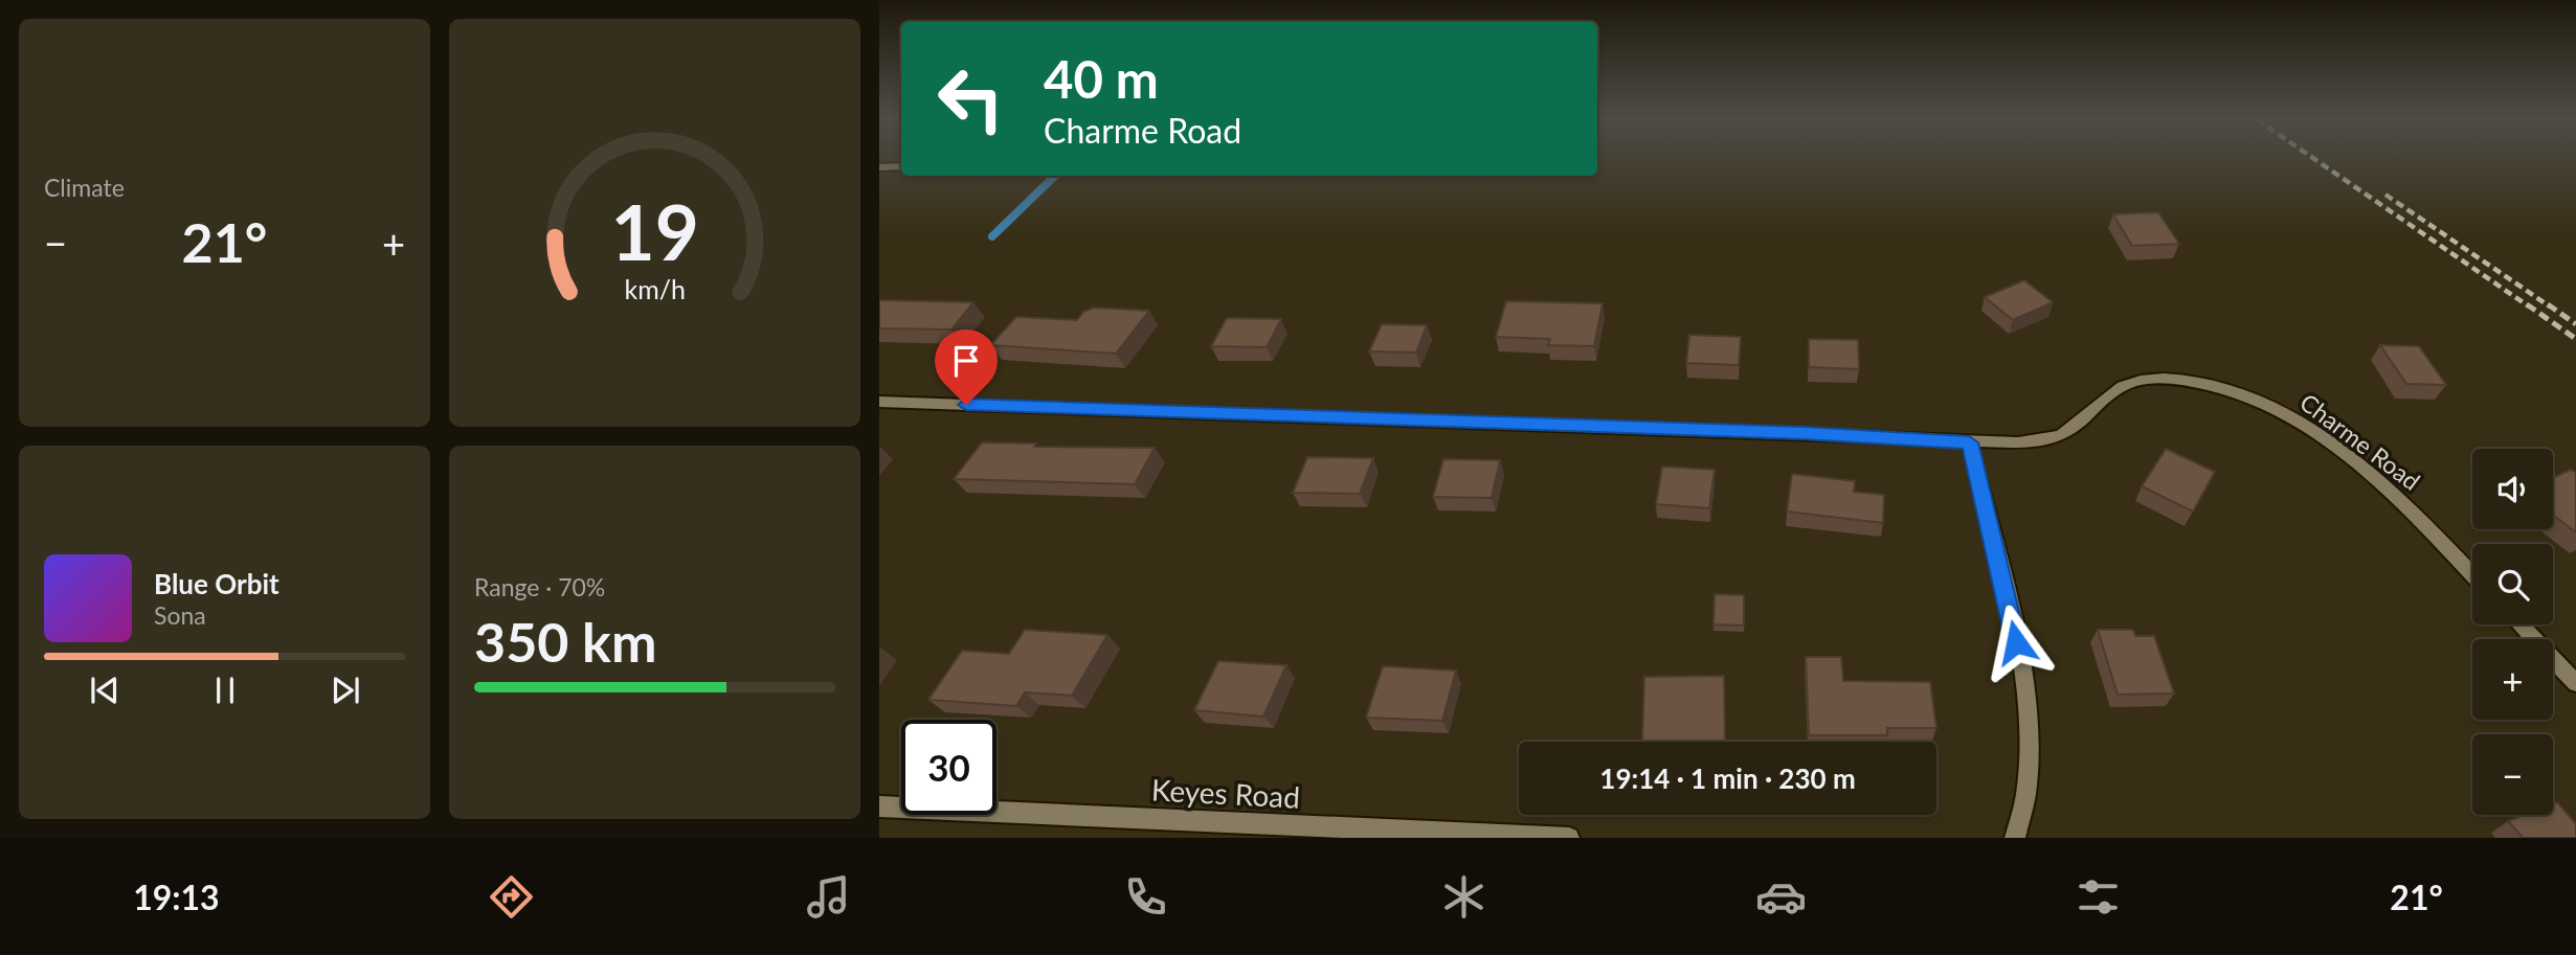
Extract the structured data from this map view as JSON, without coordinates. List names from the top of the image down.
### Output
{
  "streets": {
    "street": ["Charme Road", "Keyes Road"]
  },
  "page": {
    "tile": [
      "Climate",
      ["Range · 70%", "350 km"]
    ],
    "turn": ["40 m", "Charme Road"],
    "heat": ["−", "21°", "+"],
    "map_buttons": ["+", "−"],
    "song": ["Blue Orbit", "Sona"],
    "limit": "30",
    "trip": "19:14 · 1 min · 230 m",
    "tabs": ["19:13", "21°"],
    "gauge": ["19", "km/h"]
  }
}
